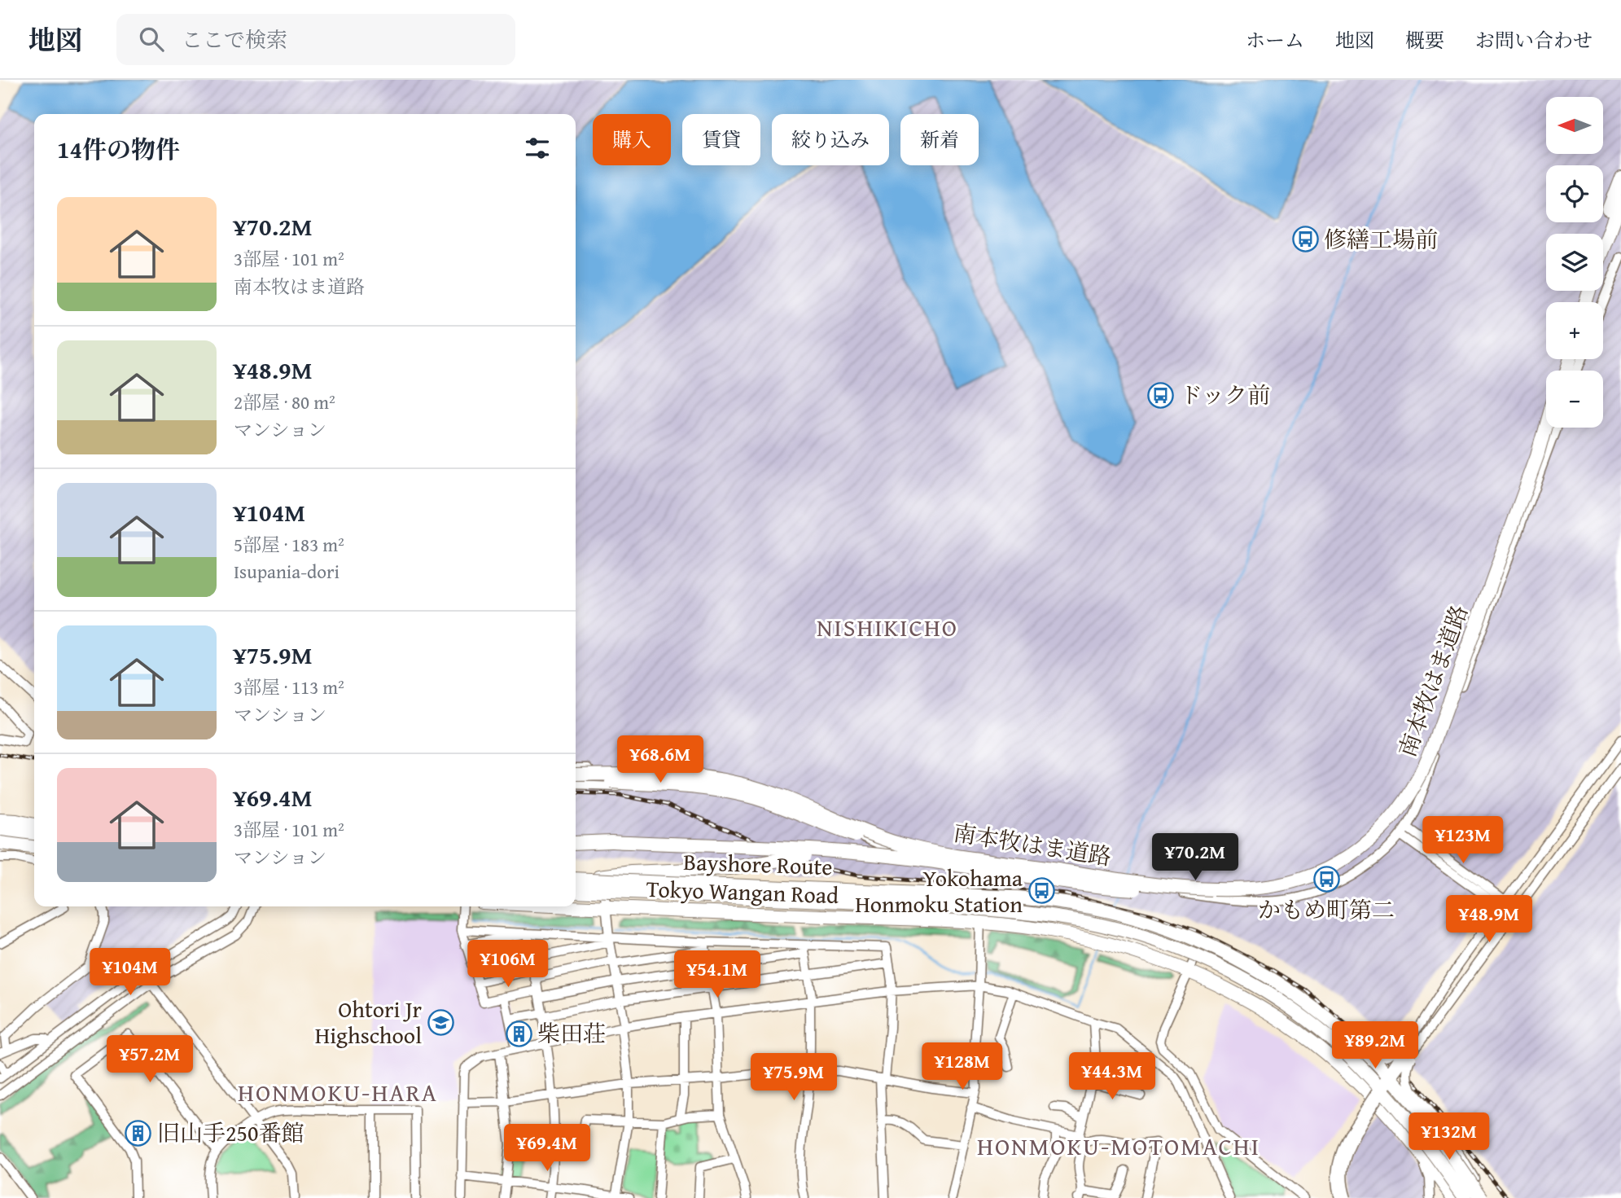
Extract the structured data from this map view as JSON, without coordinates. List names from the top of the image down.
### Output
{
  "streets": {
    "highway": ["南本牧はま道路", "Bayshore Route", "Tokyo Wangan Road"]
  },
  "districts": ["NISHIKICHO", "HONMOKU-HARA", "HONMOKU-MOTOMACHI"],
  "places": {
    "bus stop": [
      "修繕工場前",
      "ドック前",
      "かもめ町第二",
      "Yokohama Honmoku Station"
    ],
    "school or university": ["Ohtori Jr Highschool"],
    "building": ["柴田荘", "旧山手250番館"]
  },
  "north": "left",
  "page": {
    "header": "地図",
    "search": "ここで検索",
    "nav": [
      "ホーム",
      "地図",
      "概要",
      "お問い合わせ"
    ],
    "map_buttons": ["+", "−"],
    "chip": [
      "購入",
      "賃貸",
      "絞り込み",
      "新着"
    ],
    "heading": "14件の物件",
    "list": [
      {
        "name": "¥70.2M",
        "note": "3部屋 · 101 m² · 南本牧はま道路"
      },
      {
        "name": "¥48.9M",
        "note": "2部屋 · 80 m² · マンション"
      },
      {
        "name": "¥104M",
        "note": "5部屋 · 183 m² · Isupania-dori"
      },
      {
        "name": "¥75.9M",
        "note": "3部屋 · 113 m² · マンション"
      },
      {
        "name": "¥69.4M",
        "note": "3部屋 · 101 m² · マンション"
      }
    ],
    "price": [
      "¥68.6M",
      "¥123M",
      "¥70.2M",
      "¥48.9M",
      "¥106M",
      "¥104M",
      "¥54.1M",
      "¥89.2M",
      "¥57.2M",
      "¥128M",
      "¥44.3M",
      "¥75.9M",
      "¥132M",
      "¥69.4M"
    ]
  }
}
